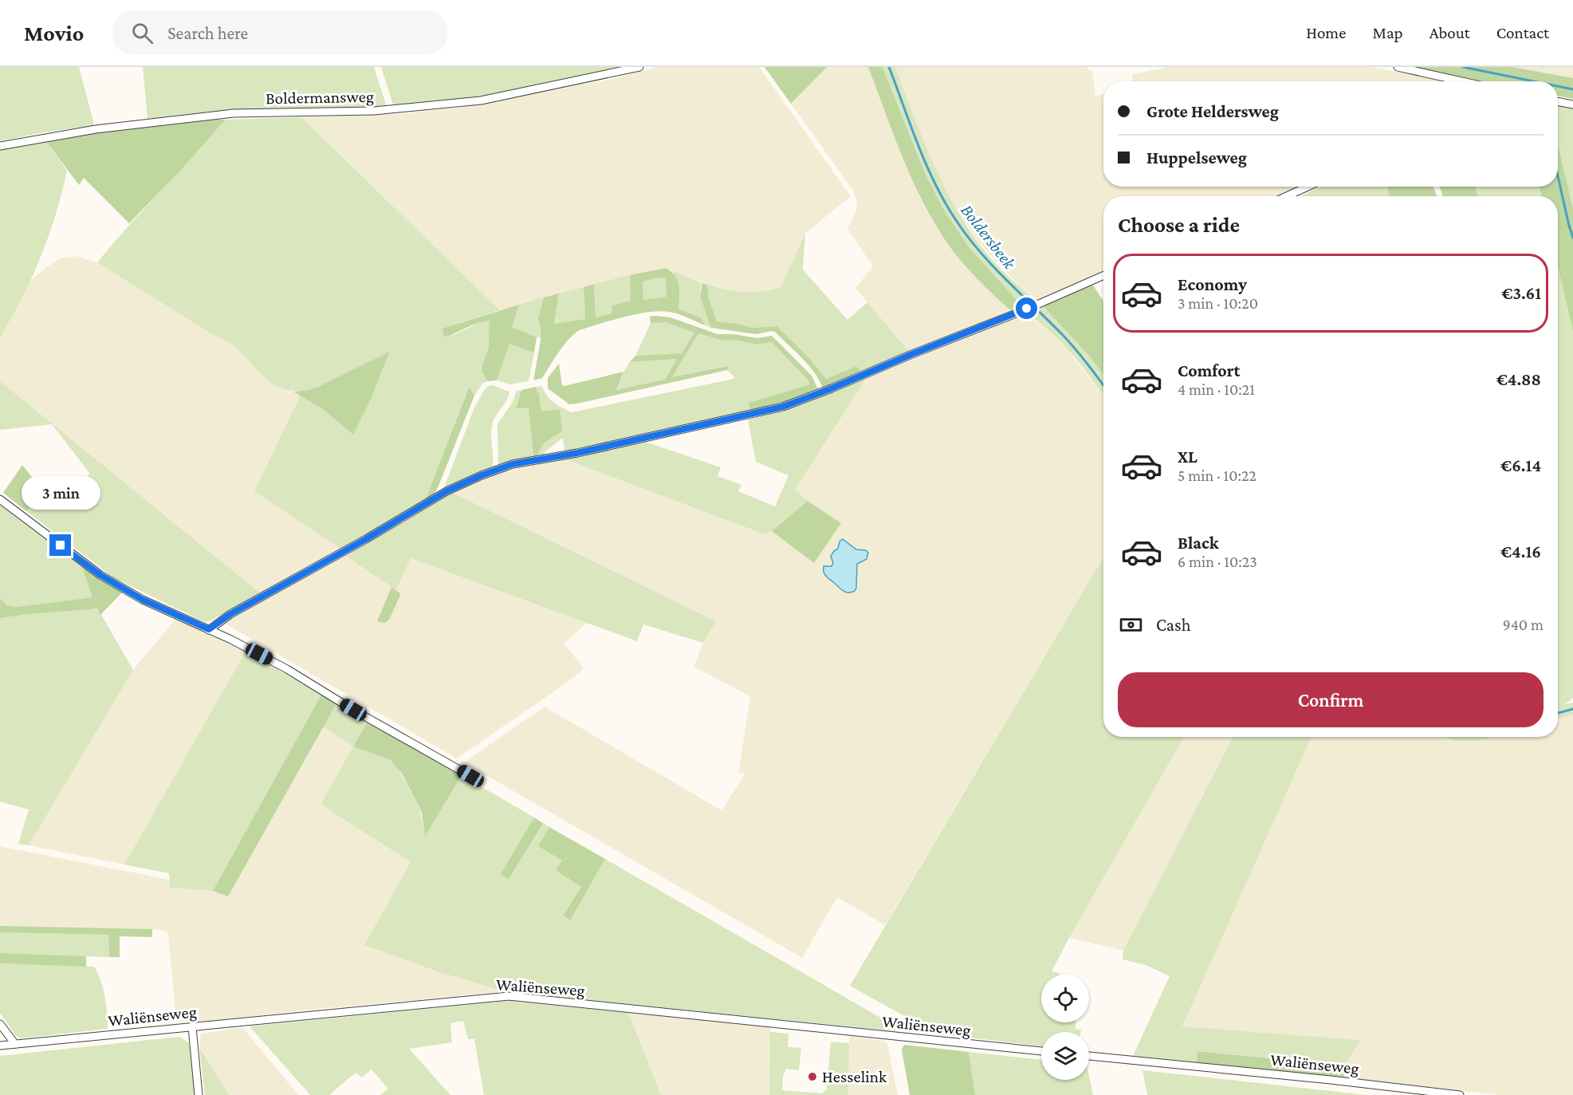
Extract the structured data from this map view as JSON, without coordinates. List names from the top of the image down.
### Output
{
  "streets": {
    "street": ["Boldermansweg", "Waliënseweg"]
  },
  "water": ["Boldersbeek"],
  "places": ["Hesselink"],
  "page": {
    "header": "Movio",
    "search": "Search here",
    "nav": [
      "Home",
      "Map",
      "About",
      "Contact"
    ],
    "banner": ["Grote Heldersweg", "Huppelseweg"],
    "heading": "Choose a ride",
    "list": [
      {
        "name": "Economy",
        "note": "3 min · 10:20",
        "value": "€3.61"
      },
      {
        "name": "Comfort",
        "note": "4 min · 10:21",
        "value": "€4.88"
      },
      {
        "name": "XL",
        "note": "5 min · 10:22",
        "value": "€6.14"
      },
      {
        "name": "Black",
        "note": "6 min · 10:23",
        "value": "€4.16"
      }
    ],
    "bubble": "3 min",
    "pay": ["Cash", "940 m"],
    "buttons": "Confirm"
  }
}
